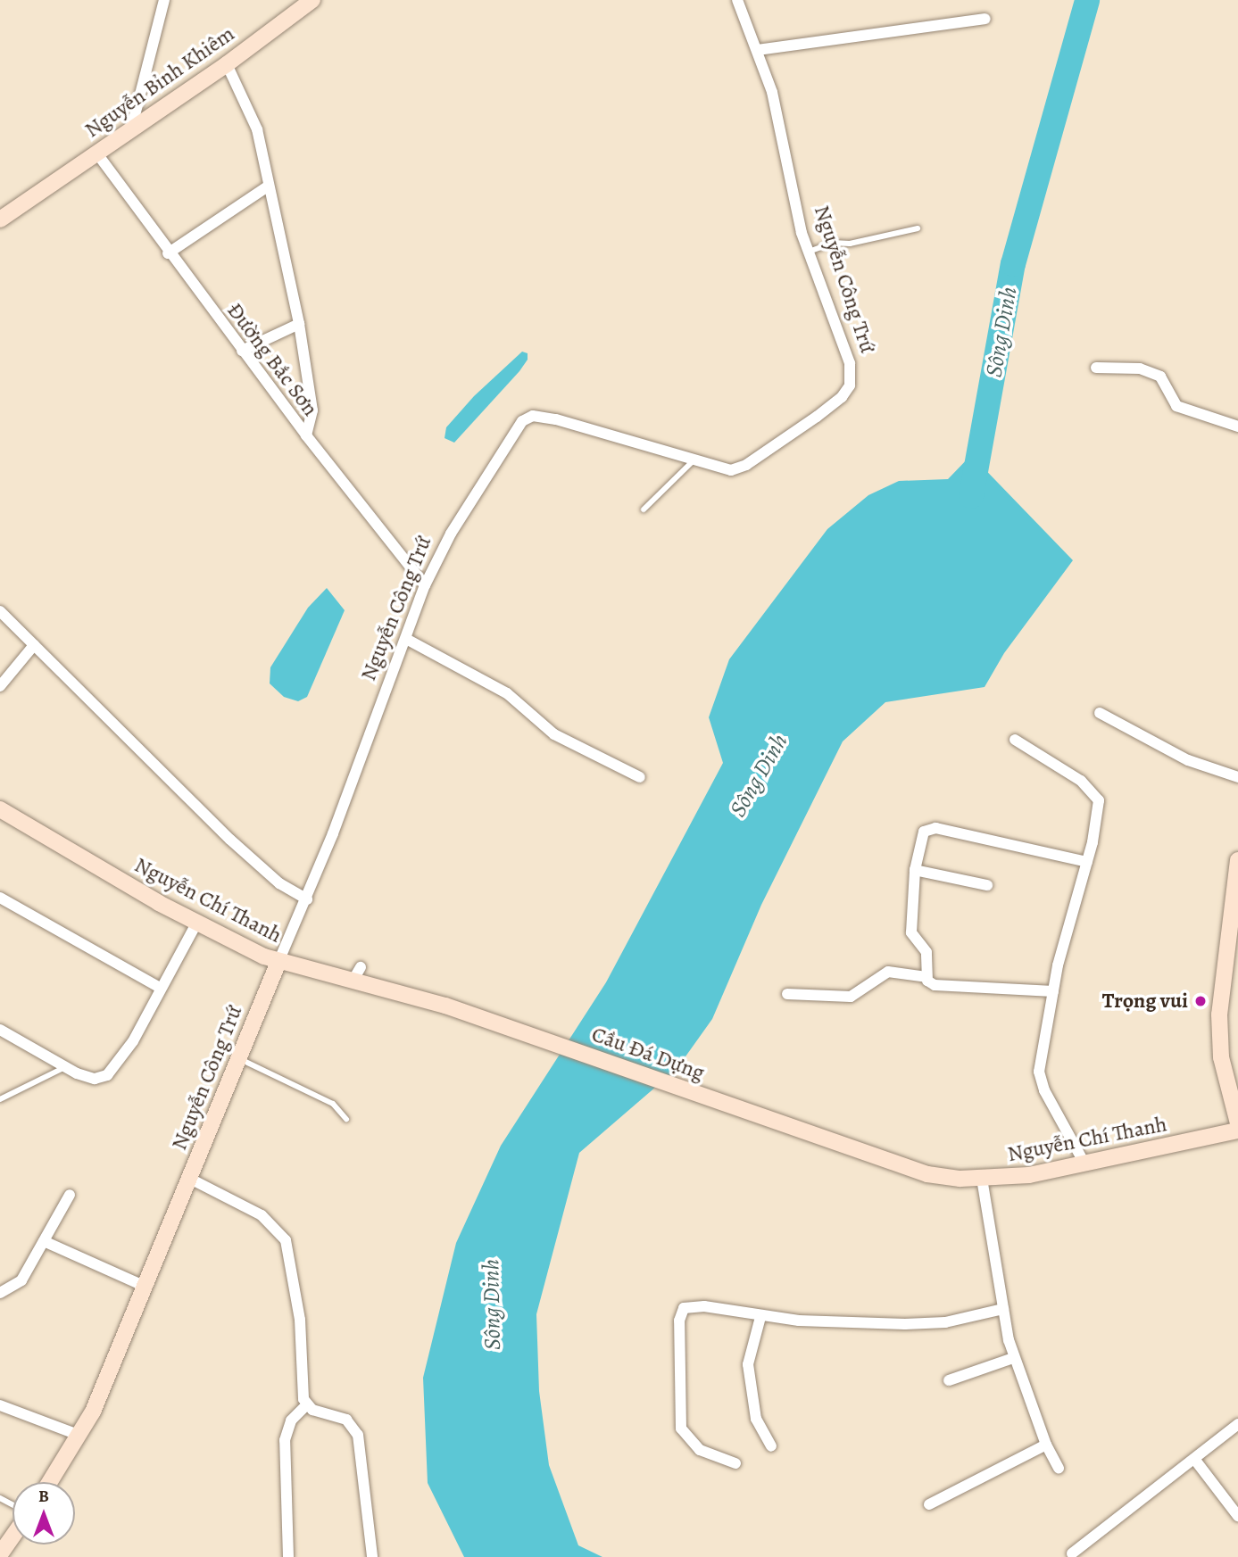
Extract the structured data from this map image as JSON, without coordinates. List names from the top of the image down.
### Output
{
  "streets": {
    "main road": [
      "Nguyễn Bỉnh Khiêm",
      "Nguyễn Công Trứ",
      "Nguyễn Chí Thanh",
      "Cầu Đá Dựng"
    ],
    "street": ["Đường Bắc Sơn"]
  },
  "crossings": [
    ["Nguyễn Bỉnh Khiêm", "Đường Bắc Sơn"],
    ["Nguyễn Công Trứ", "Đường Bắc Sơn"],
    ["Nguyễn Công Trứ", "Nguyễn Chí Thanh"],
    ["Nguyễn Chí Thanh", "Cầu Đá Dựng"]
  ],
  "water": ["Sông Dinh"],
  "places": ["Trọng vui"],
  "north": "top"
}
